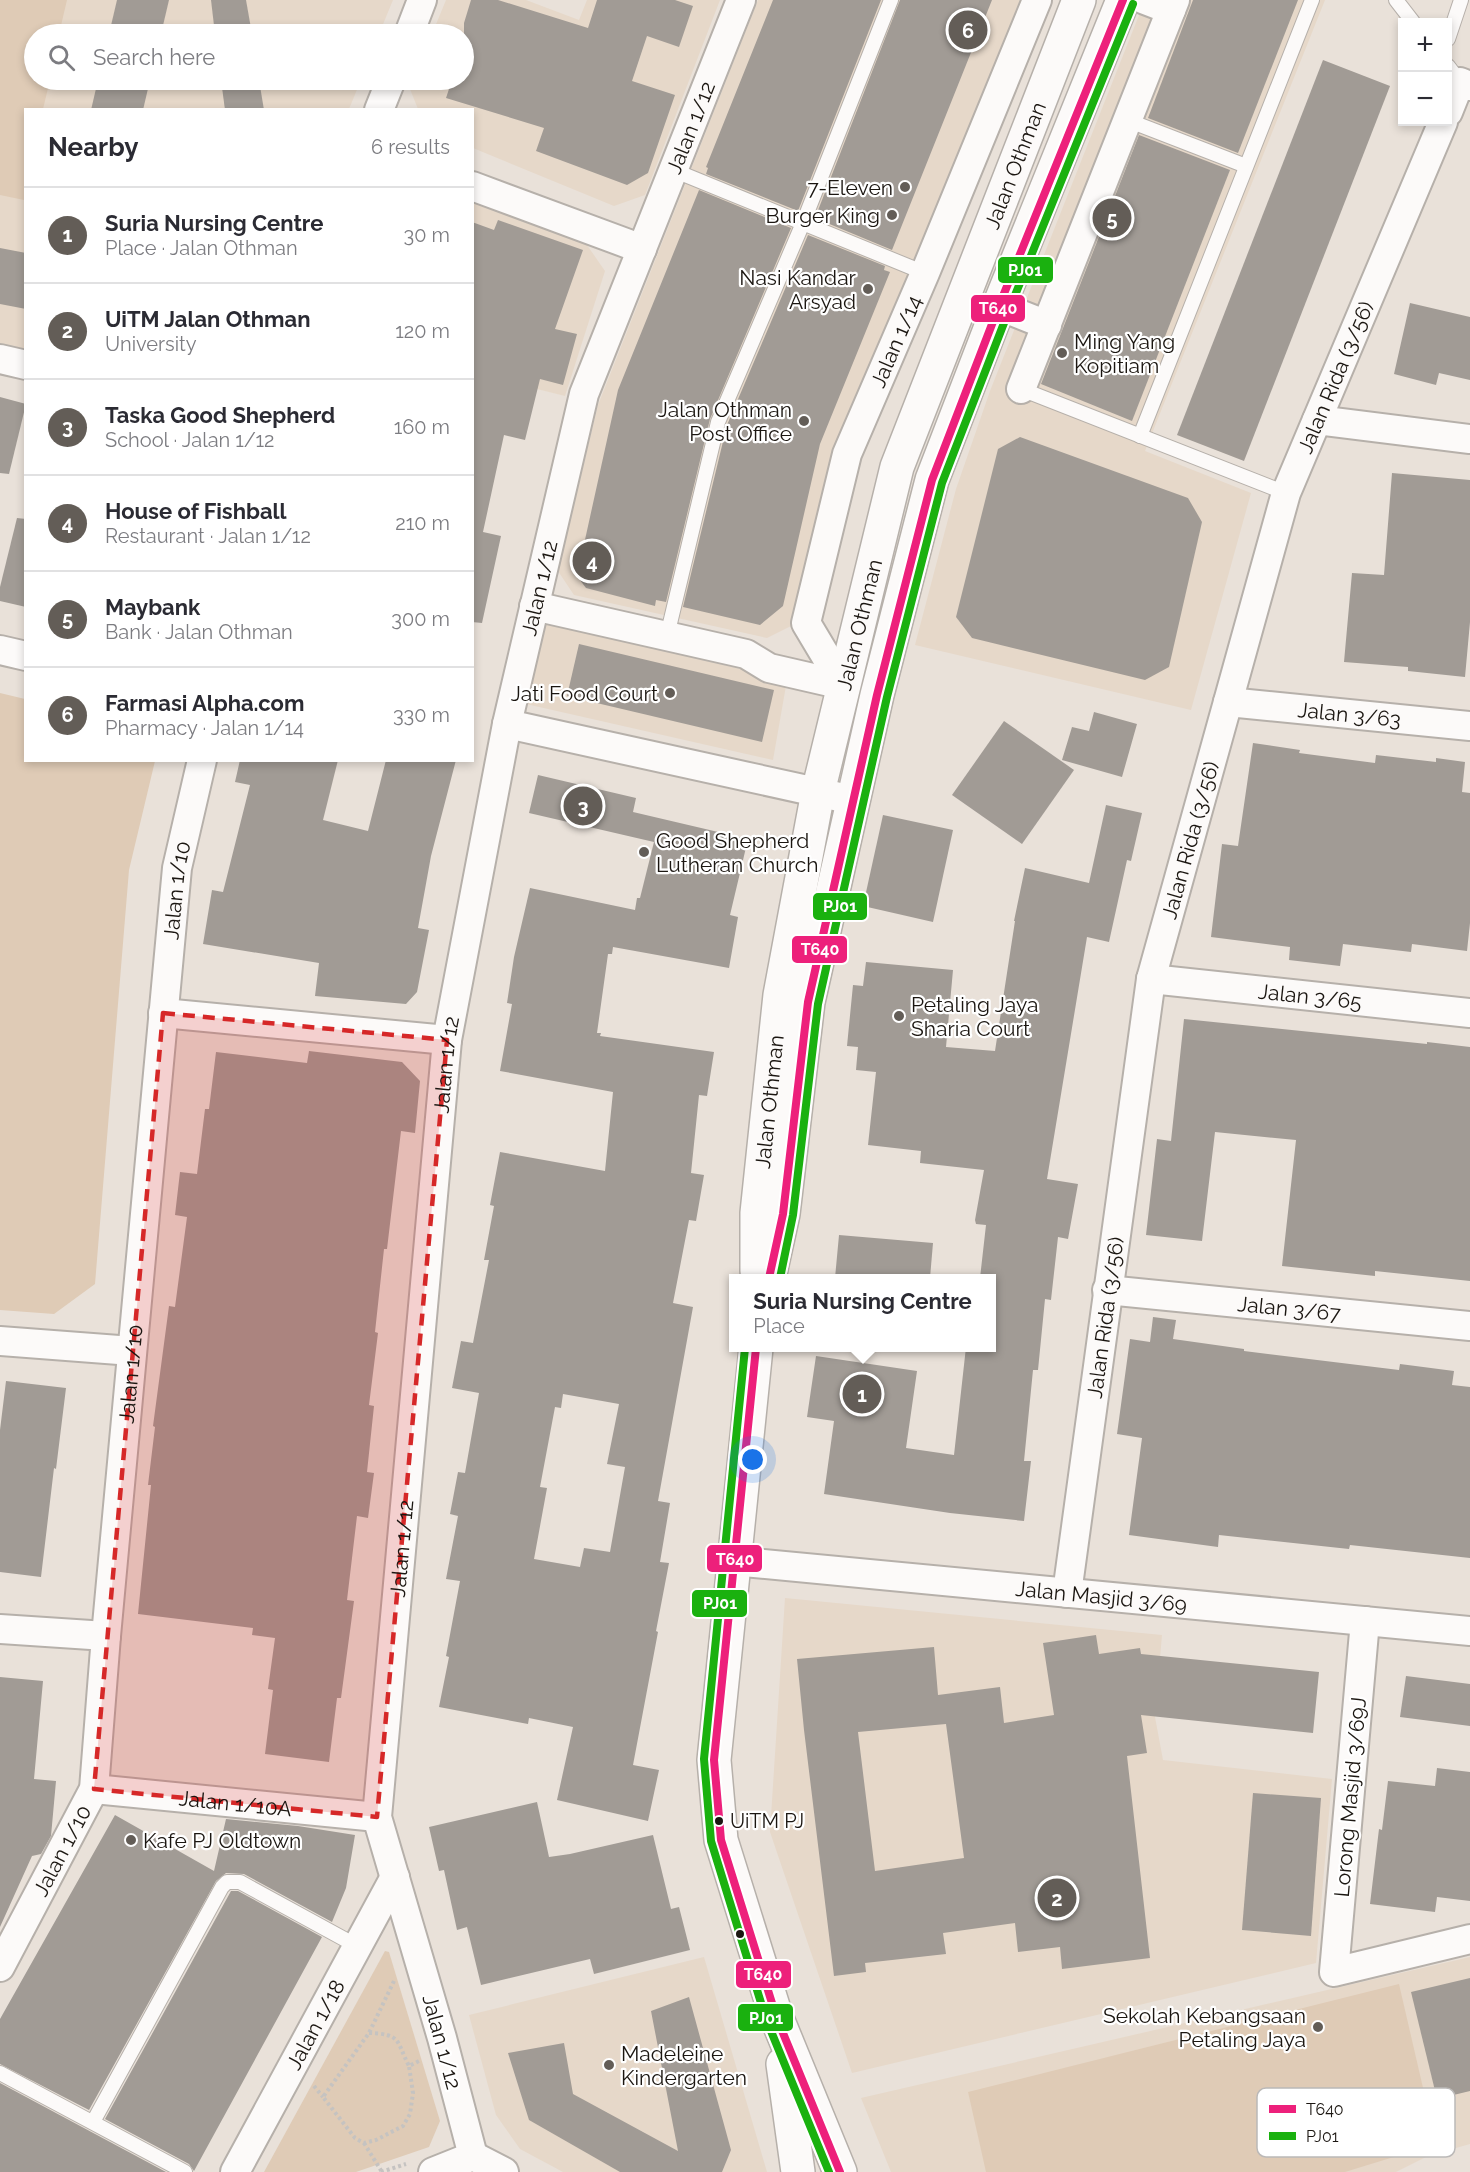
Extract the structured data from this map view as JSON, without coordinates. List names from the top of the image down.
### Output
{
  "streets": {
    "main road": ["Jalan Othman"],
    "street": [
      "Jalan 1/12",
      "Jalan 1/14",
      "Jalan Rida (3/56)",
      "Jalan 3/63",
      "Jalan 1/10",
      "Jalan 3/65",
      "Jalan 3/67",
      "Jalan Masjid 3/69",
      "Lorong Masjid 3/69J",
      "Jalan 1/10A",
      "Jalan 1/18"
    ]
  },
  "crossings": [
    ["Jalan 1/12", "Jalan 1/10A"],
    ["Jalan 1/12", "Jalan 1/18"],
    ["Jalan Othman", "Jalan 1/14"],
    ["Jalan Rida (3/56)", "Jalan 3/63"],
    ["Jalan Rida (3/56)", "Jalan 3/65"],
    ["Jalan Rida (3/56)", "Jalan 3/67"],
    ["Jalan Rida (3/56)", "Jalan Masjid 3/69"],
    ["Jalan 1/10", "Jalan 1/10A"],
    ["Jalan Masjid 3/69", "Lorong Masjid 3/69J"]
  ],
  "places": [
    "7-Eleven",
    "Burger King",
    "Nasi Kandar Arsyad",
    "Ming Yang Kopitiam",
    "Jalan Othman Post Office",
    "Jati Food Court",
    "Good Shepherd Lutheran Church",
    "Petaling Jaya Sharia Court",
    "UiTM PJ",
    "Kafe PJ Oldtown",
    "Sekolah Kebangsaan Petaling Jaya",
    "Madeleine Kindergarten"
  ],
  "lines": ["transit line T640", "transit line PJ01"],
  "legend": ["T640", "PJ01"],
  "page": {
    "pins": [
      "6",
      "5",
      "4",
      "3",
      "1",
      "2"
    ],
    "map_buttons": ["+", "−"],
    "search": "Search here",
    "heading": ["Nearby", "6 results"],
    "list": [
      {
        "mark": "1",
        "name": "Suria Nursing Centre",
        "note": "Place · Jalan Othman",
        "value": "30 m"
      },
      {
        "mark": "2",
        "name": "UiTM Jalan Othman",
        "note": "University",
        "value": "120 m"
      },
      {
        "mark": "3",
        "name": "Taska Good Shepherd",
        "note": "School · Jalan 1/12",
        "value": "160 m"
      },
      {
        "mark": "4",
        "name": "House of Fishball",
        "note": "Restaurant · Jalan 1/12",
        "value": "210 m"
      },
      {
        "mark": "5",
        "name": "Maybank",
        "note": "Bank · Jalan Othman",
        "value": "300 m"
      },
      {
        "mark": "6",
        "name": "Farmasi Alpha.com",
        "note": "Pharmacy · Jalan 1/14",
        "value": "330 m"
      }
    ],
    "popup": ["Suria Nursing Centre", "Place"]
  }
}
